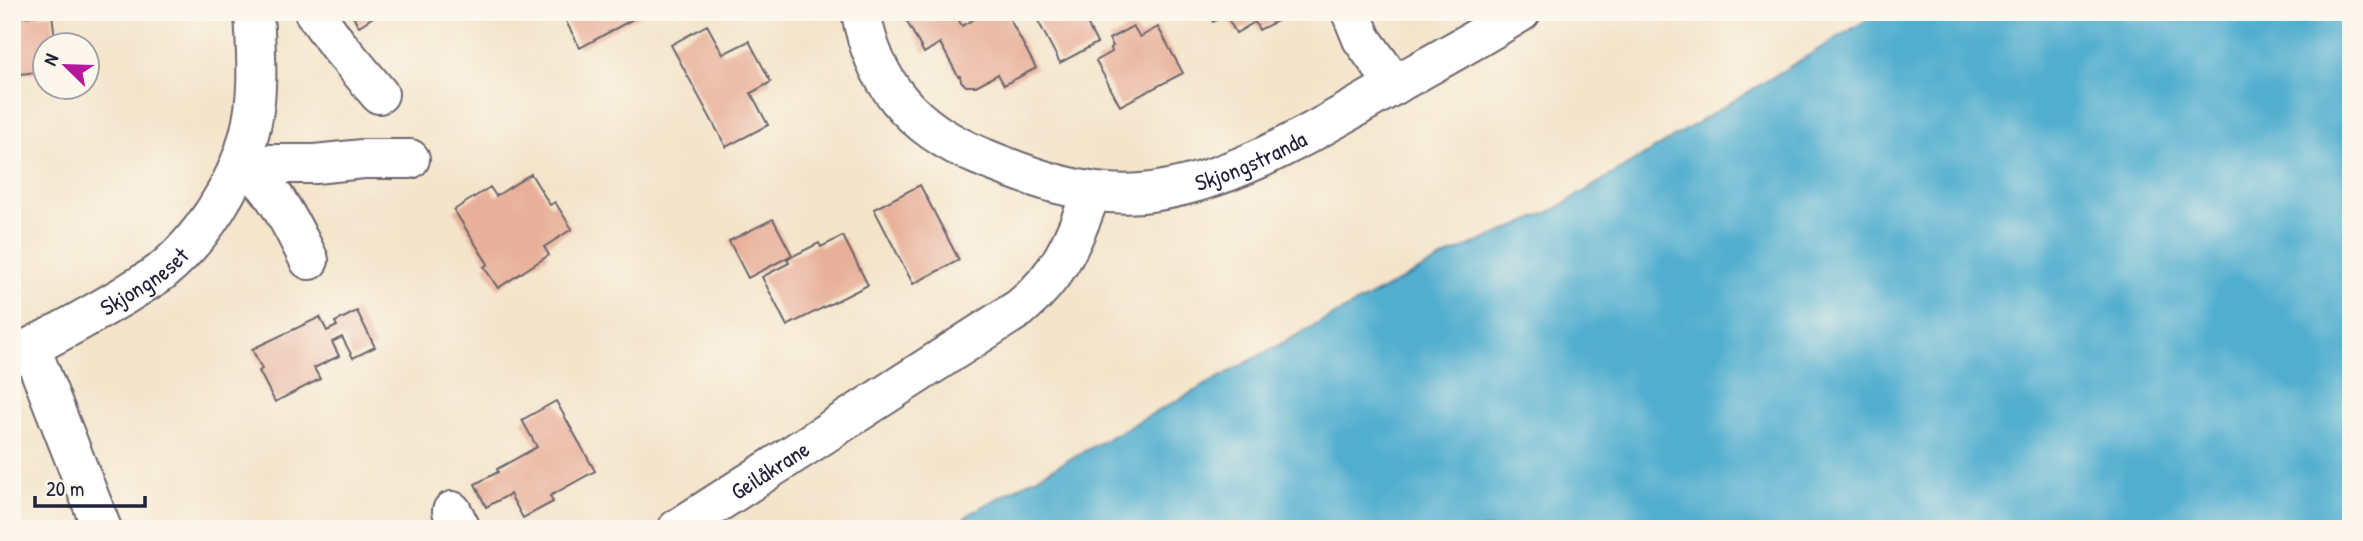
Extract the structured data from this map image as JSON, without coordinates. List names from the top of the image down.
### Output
{
  "streets": {
    "street": ["Skjongstranda", "Skjongneset", "Geilåkrane"]
  },
  "crossings": [
    ["Skjongstranda", "Geilåkrane"]
  ],
  "scale_bar": "20 m",
  "north": "top left"
}
